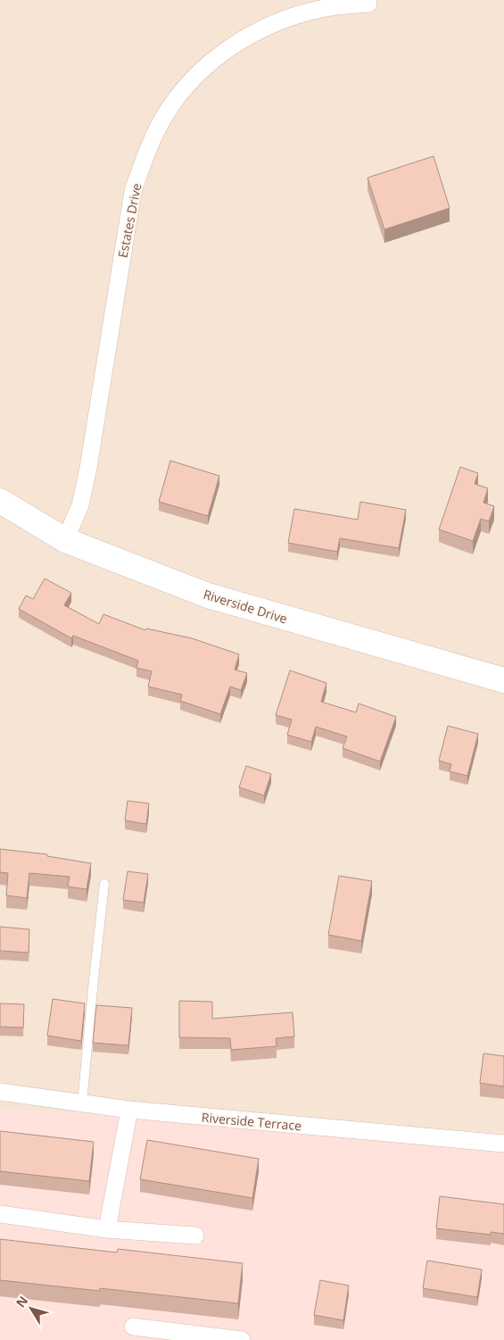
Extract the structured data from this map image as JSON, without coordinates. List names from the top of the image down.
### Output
{
  "streets": {
    "street": ["Estates Drive", "Riverside Drive", "Riverside Terrace"]
  },
  "crossings": [
    ["Estates Drive", "Riverside Drive"]
  ],
  "north": "top left"
}
